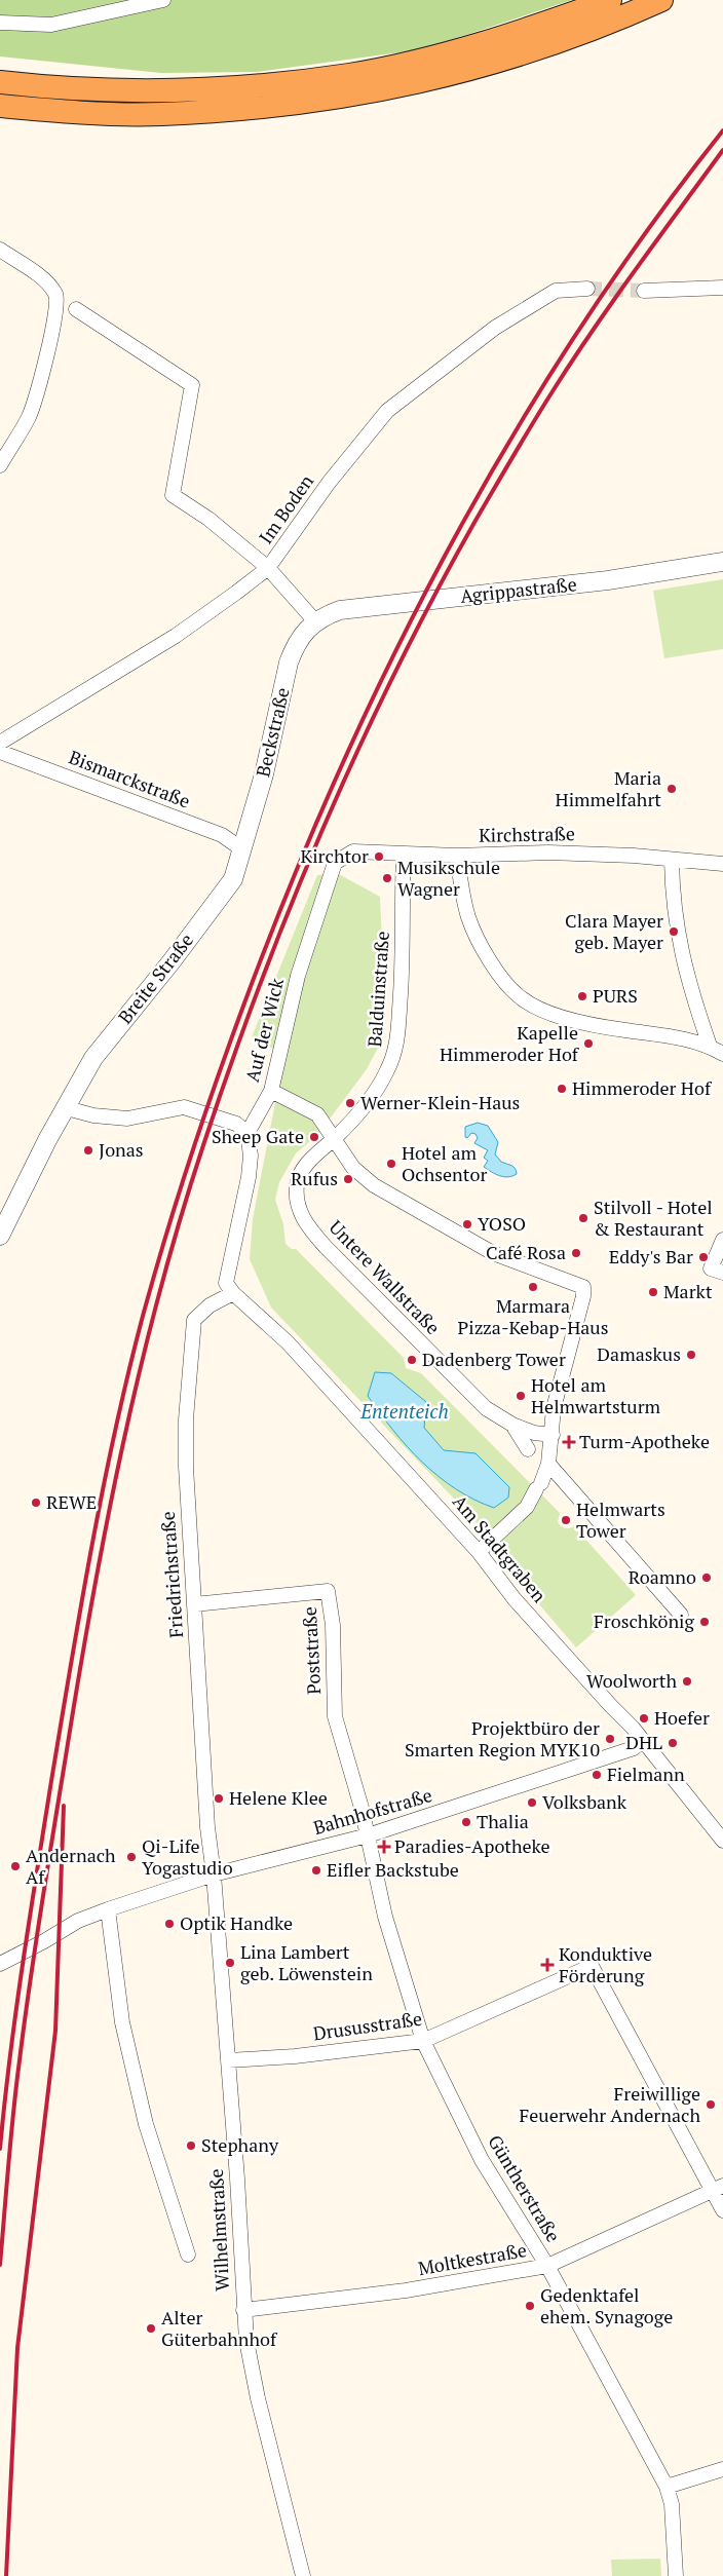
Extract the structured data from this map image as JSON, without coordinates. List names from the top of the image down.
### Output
{
  "streets": {
    "street": [
      "Im Boden",
      "Agrippastraße",
      "Beckstraße",
      "Bismarckstraße",
      "Kirchstraße",
      "Breite Straße",
      "Balduinstraße",
      "Auf der Wick",
      "Untere Wallstraße",
      "Am Stadtgraben",
      "Friedrichstraße",
      "Poststraße",
      "Bahnhofstraße",
      "Drususstraße",
      "Güntherstraße",
      "Wilhelmstraße",
      "Moltkestraße"
    ]
  },
  "crossings": [
    ["Agrippastraße", "Beckstraße"],
    ["Beckstraße", "Bismarckstraße"],
    ["Beckstraße", "Breite Straße"],
    ["Bismarckstraße", "Breite Straße"],
    ["Kirchstraße", "Balduinstraße"],
    ["Kirchstraße", "Auf der Wick"],
    ["Balduinstraße", "Untere Wallstraße"],
    ["Am Stadtgraben", "Friedrichstraße"],
    ["Am Stadtgraben", "Bahnhofstraße"],
    ["Friedrichstraße", "Poststraße"],
    ["Friedrichstraße", "Bahnhofstraße"],
    ["Friedrichstraße", "Wilhelmstraße"],
    ["Poststraße", "Güntherstraße"],
    ["Bahnhofstraße", "Güntherstraße"],
    ["Bahnhofstraße", "Wilhelmstraße"],
    ["Drususstraße", "Güntherstraße"],
    ["Drususstraße", "Wilhelmstraße"],
    ["Drususstraße", "Moltkestraße"],
    ["Güntherstraße", "Moltkestraße"],
    ["Wilhelmstraße", "Moltkestraße"]
  ],
  "water": ["Ententeich"],
  "places": {
    "other": [
      "Maria Himmelfahrt",
      "Kirchtor",
      "Musikschule Wagner",
      "Clara Mayer geb. Mayer",
      "PURS",
      "Kapelle Himmeroder Hof",
      "Himmeroder Hof",
      "Werner-Klein-Haus",
      "Sheep Gate",
      "Jonas",
      "Hotel am Ochsentor",
      "Rufus",
      "Stilvoll - Hotel & Restaurant",
      "YOSO",
      "Café Rosa",
      "Eddy's Bar",
      "Marmara Pizza-Kebap-Haus",
      "Markt",
      "Damaskus",
      "Dadenberg Tower",
      "Hotel am Helmwartsturm",
      "REWE",
      "Helmwarts Tower",
      "Roamno",
      "Froschkönig",
      "Woolworth",
      "Hoefer",
      "Projektbüro der Smarten Region MYK10",
      "DHL",
      "Fielmann",
      "Helene Klee",
      "Volksbank",
      "Thalia",
      "Qi-Life Yogastudio",
      "Andernach Af",
      "Eifler Backstube",
      "Optik Handke",
      "Lina Lambert geb. Löwenstein",
      "Freiwillige Feuerwehr Andernach",
      "Stephany",
      "Gedenktafel ehem. Synagoge",
      "Alter Güterbahnhof"
    ],
    "health": ["Turm-Apotheke", "Paradies-Apotheke", "Konduktive Förderung"]
  }
}
